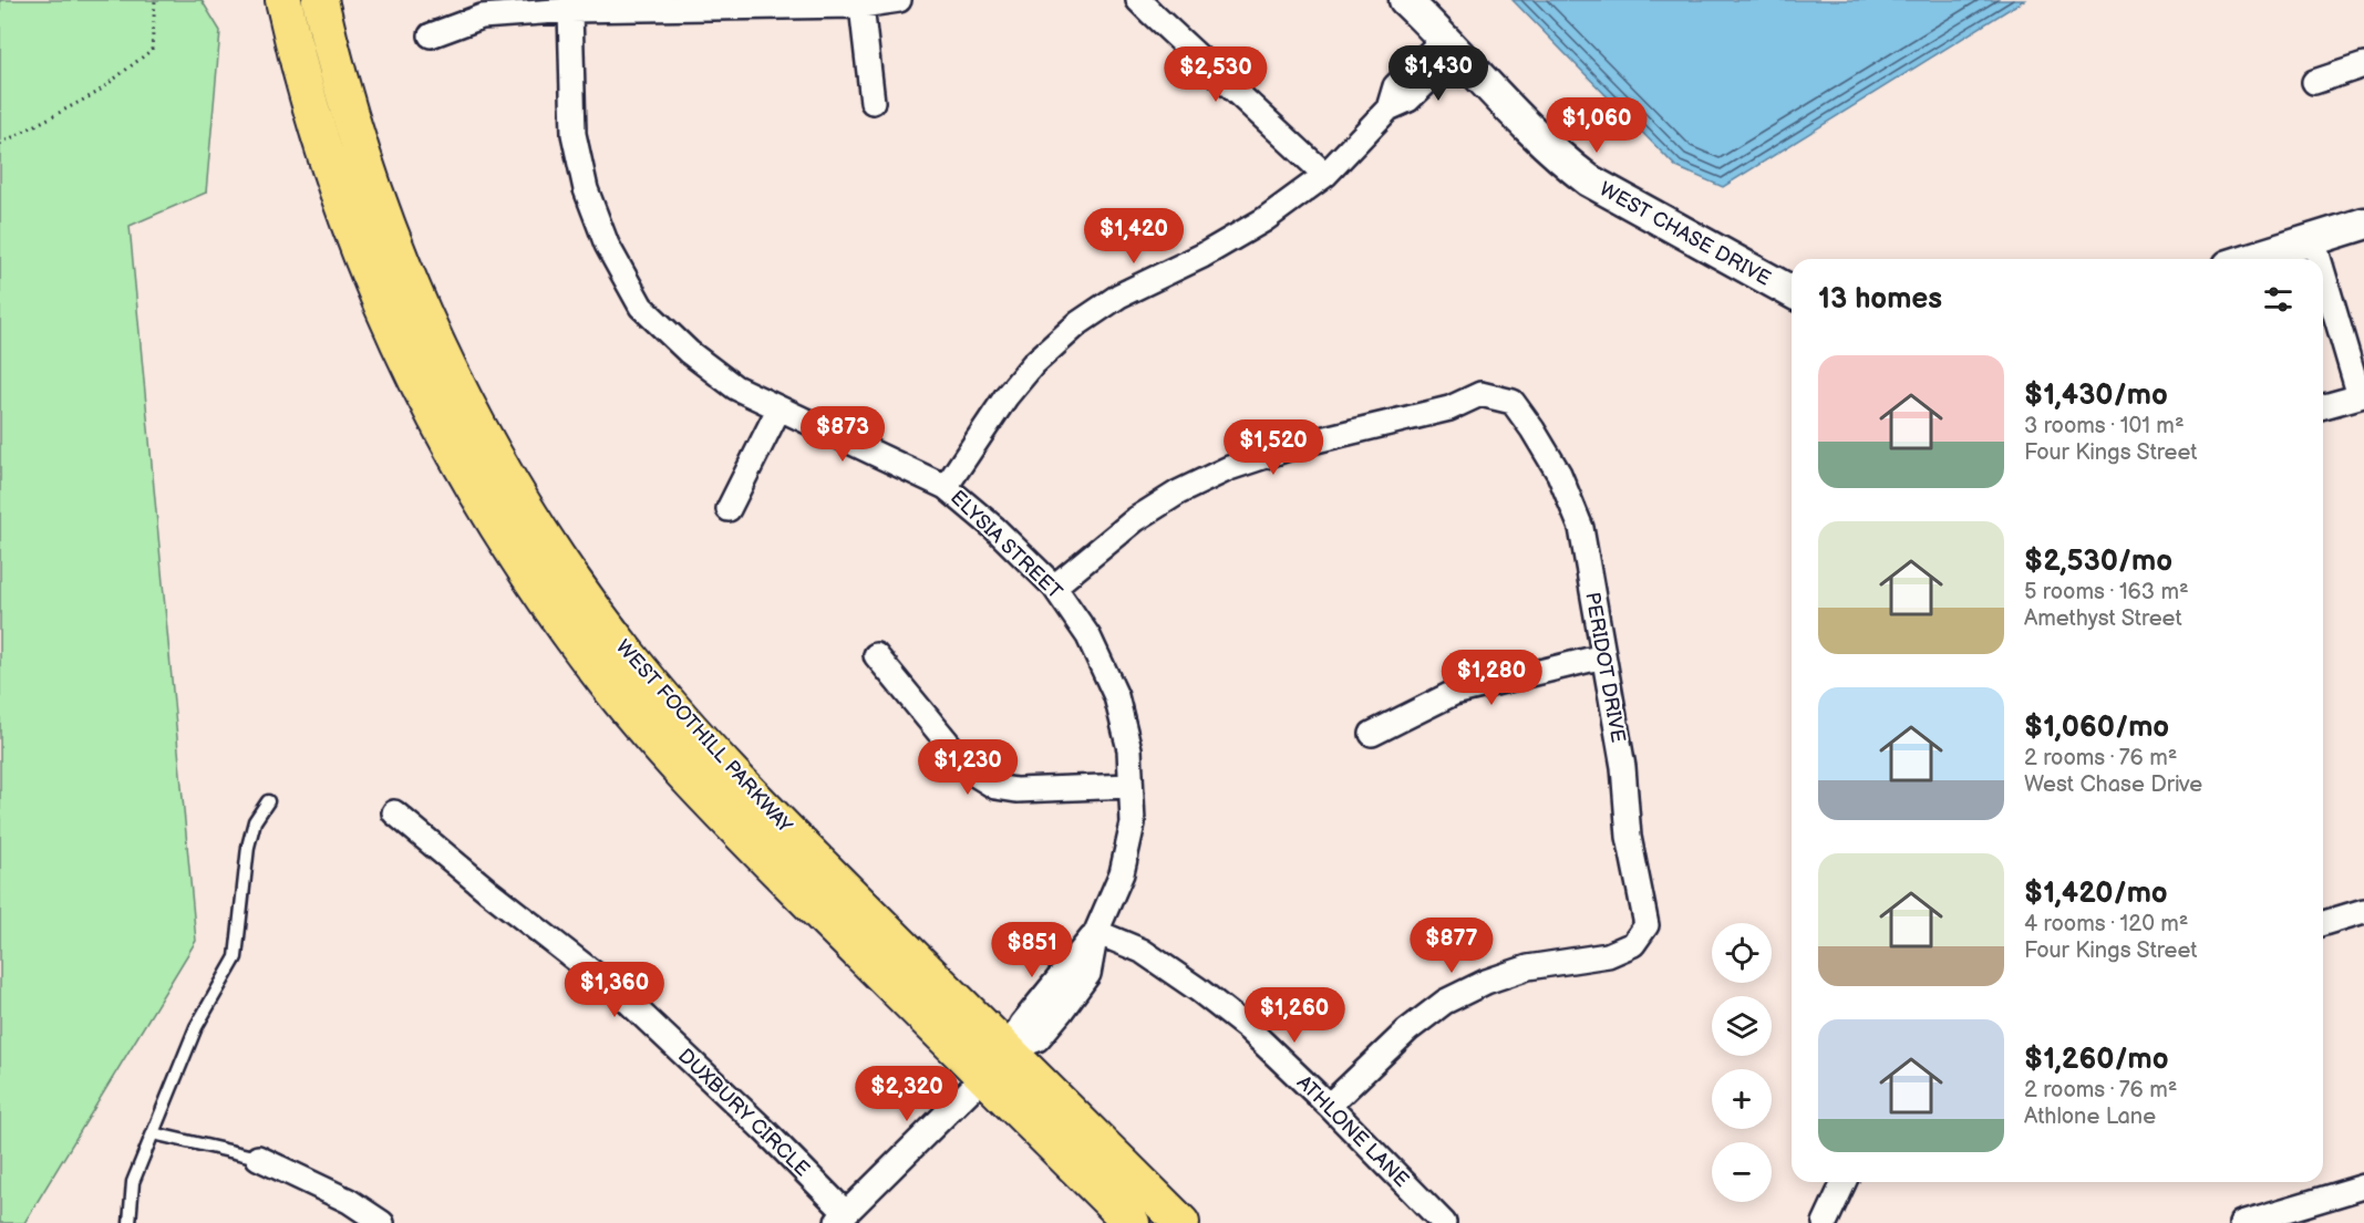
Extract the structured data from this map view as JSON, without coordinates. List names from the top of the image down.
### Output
{
  "streets": {
    "main road": ["WEST FOOTHILL PARKWAY"],
    "street": [
      "WEST CHASE DRIVE",
      "ELYSIA STREET",
      "PERIDOT DRIVE",
      "DUXBURY CIRCLE",
      "ATHLONE LANE"
    ]
  },
  "crossings": [
    ["ELYSIA STREET", "PERIDOT DRIVE"],
    ["ELYSIA STREET", "WEST FOOTHILL PARKWAY"],
    ["ELYSIA STREET", "DUXBURY CIRCLE"],
    ["ELYSIA STREET", "ATHLONE LANE"],
    ["PERIDOT DRIVE", "ATHLONE LANE"]
  ],
  "page": {
    "price": [
      "$1,430",
      "$2,530",
      "$1,060",
      "$1,420",
      "$873",
      "$1,520",
      "$1,280",
      "$1,230",
      "$877",
      "$851",
      "$1,360",
      "$1,260",
      "$2,320"
    ],
    "heading": "13 homes",
    "list": [
      {
        "name": "$1,430/mo",
        "note": "3 rooms · 101 m² · Four Kings Street"
      },
      {
        "name": "$2,530/mo",
        "note": "5 rooms · 163 m² · Amethyst Street"
      },
      {
        "name": "$1,060/mo",
        "note": "2 rooms · 76 m² · West Chase Drive"
      },
      {
        "name": "$1,420/mo",
        "note": "4 rooms · 120 m² · Four Kings Street"
      },
      {
        "name": "$1,260/mo",
        "note": "2 rooms · 76 m² · Athlone Lane"
      }
    ],
    "map_buttons": ["+", "−"]
  }
}
